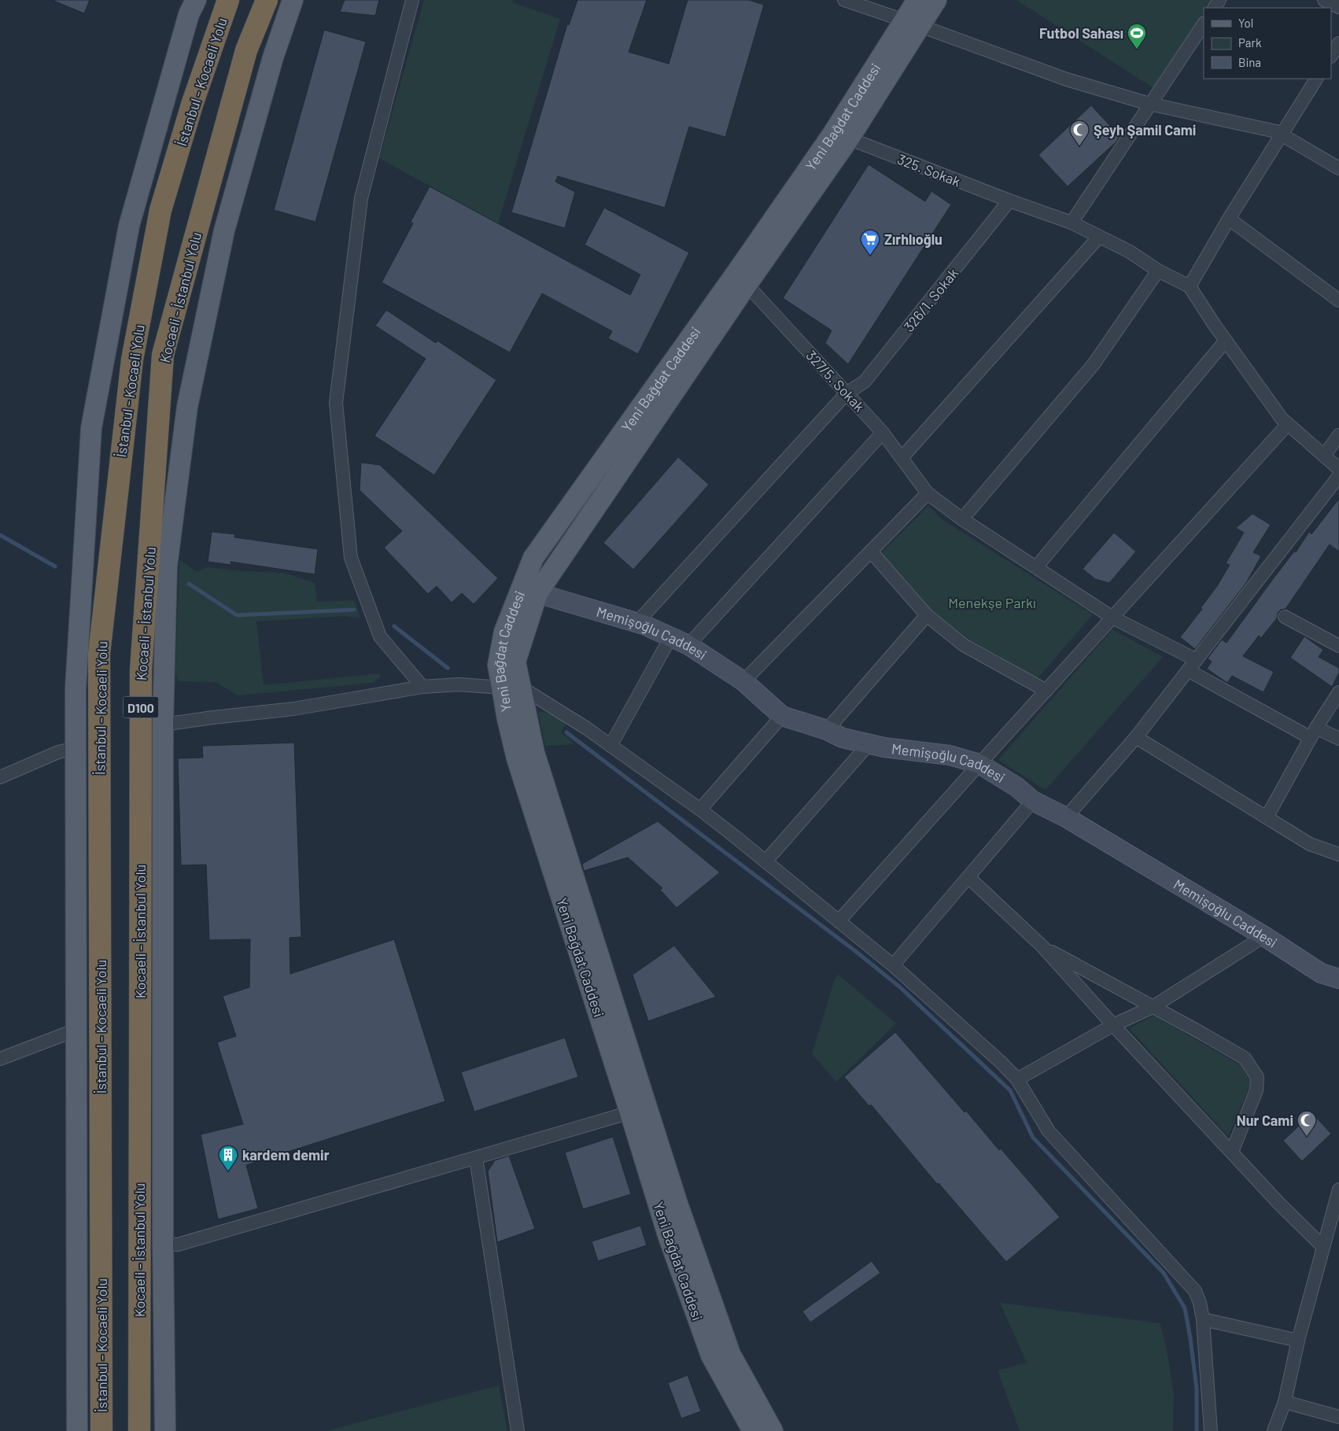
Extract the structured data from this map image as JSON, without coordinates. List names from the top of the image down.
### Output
{
  "streets": {
    "highway": ["İstanbul - Kocaeli Yolu", "Kocaeli - İstanbul Yolu", "D100"],
    "main road": ["Yeni Bağdat Caddesi"],
    "street": [
      "325. Sokak",
      "326/1. Sokak",
      "327/5. Sokak",
      "Memişoğlu Caddesi"
    ]
  },
  "crossings": [
    ["Yeni Bağdat Caddesi", "325. Sokak"],
    ["Yeni Bağdat Caddesi", "327/5. Sokak"],
    ["Yeni Bağdat Caddesi", "Memişoğlu Caddesi"],
    ["325. Sokak", "326/1. Sokak"],
    ["326/1. Sokak", "327/5. Sokak"],
    ["326/1. Sokak", "Memişoğlu Caddesi"]
  ],
  "parks": ["Menekşe Parkı"],
  "places": {
    "sports": ["Futbol Sahası"],
    "mosque": ["Şeyh Şamil Cami", "Nur Cami"],
    "supermarket": ["Zırhlıoğlu"],
    "building": ["kardem demir"]
  },
  "legend": ["Yol", "Park", "Bina"]
}
